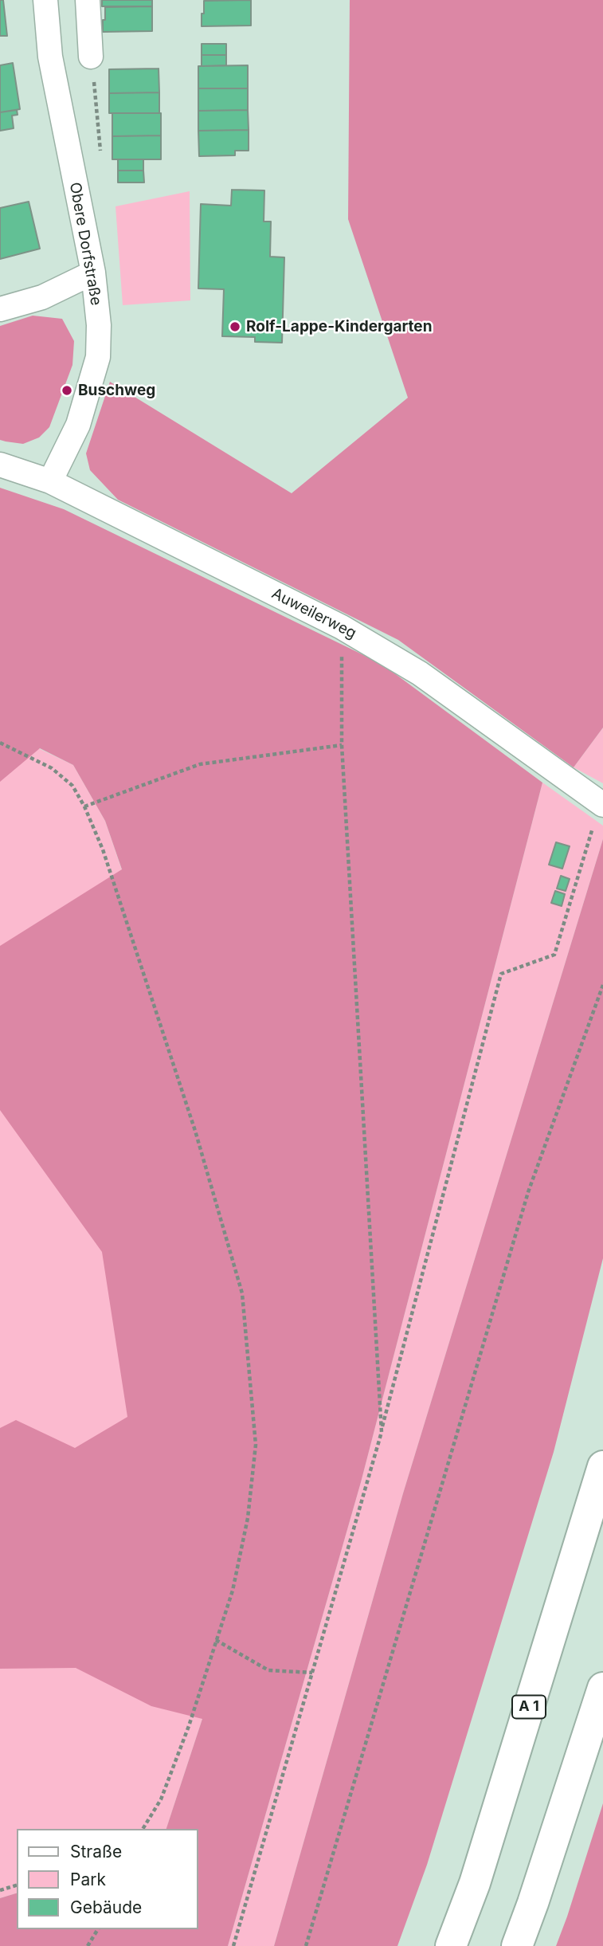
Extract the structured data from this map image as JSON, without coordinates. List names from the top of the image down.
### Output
{
  "streets": {
    "highway": ["A 1"],
    "street": ["Obere Dorfstraße", "Auweilerweg"]
  },
  "crossings": [
    ["Obere Dorfstraße", "Auweilerweg"]
  ],
  "places": ["Rolf-Lappe-Kindergarten", "Buschweg"],
  "legend": ["Straße", "Park", "Gebäude"]
}
